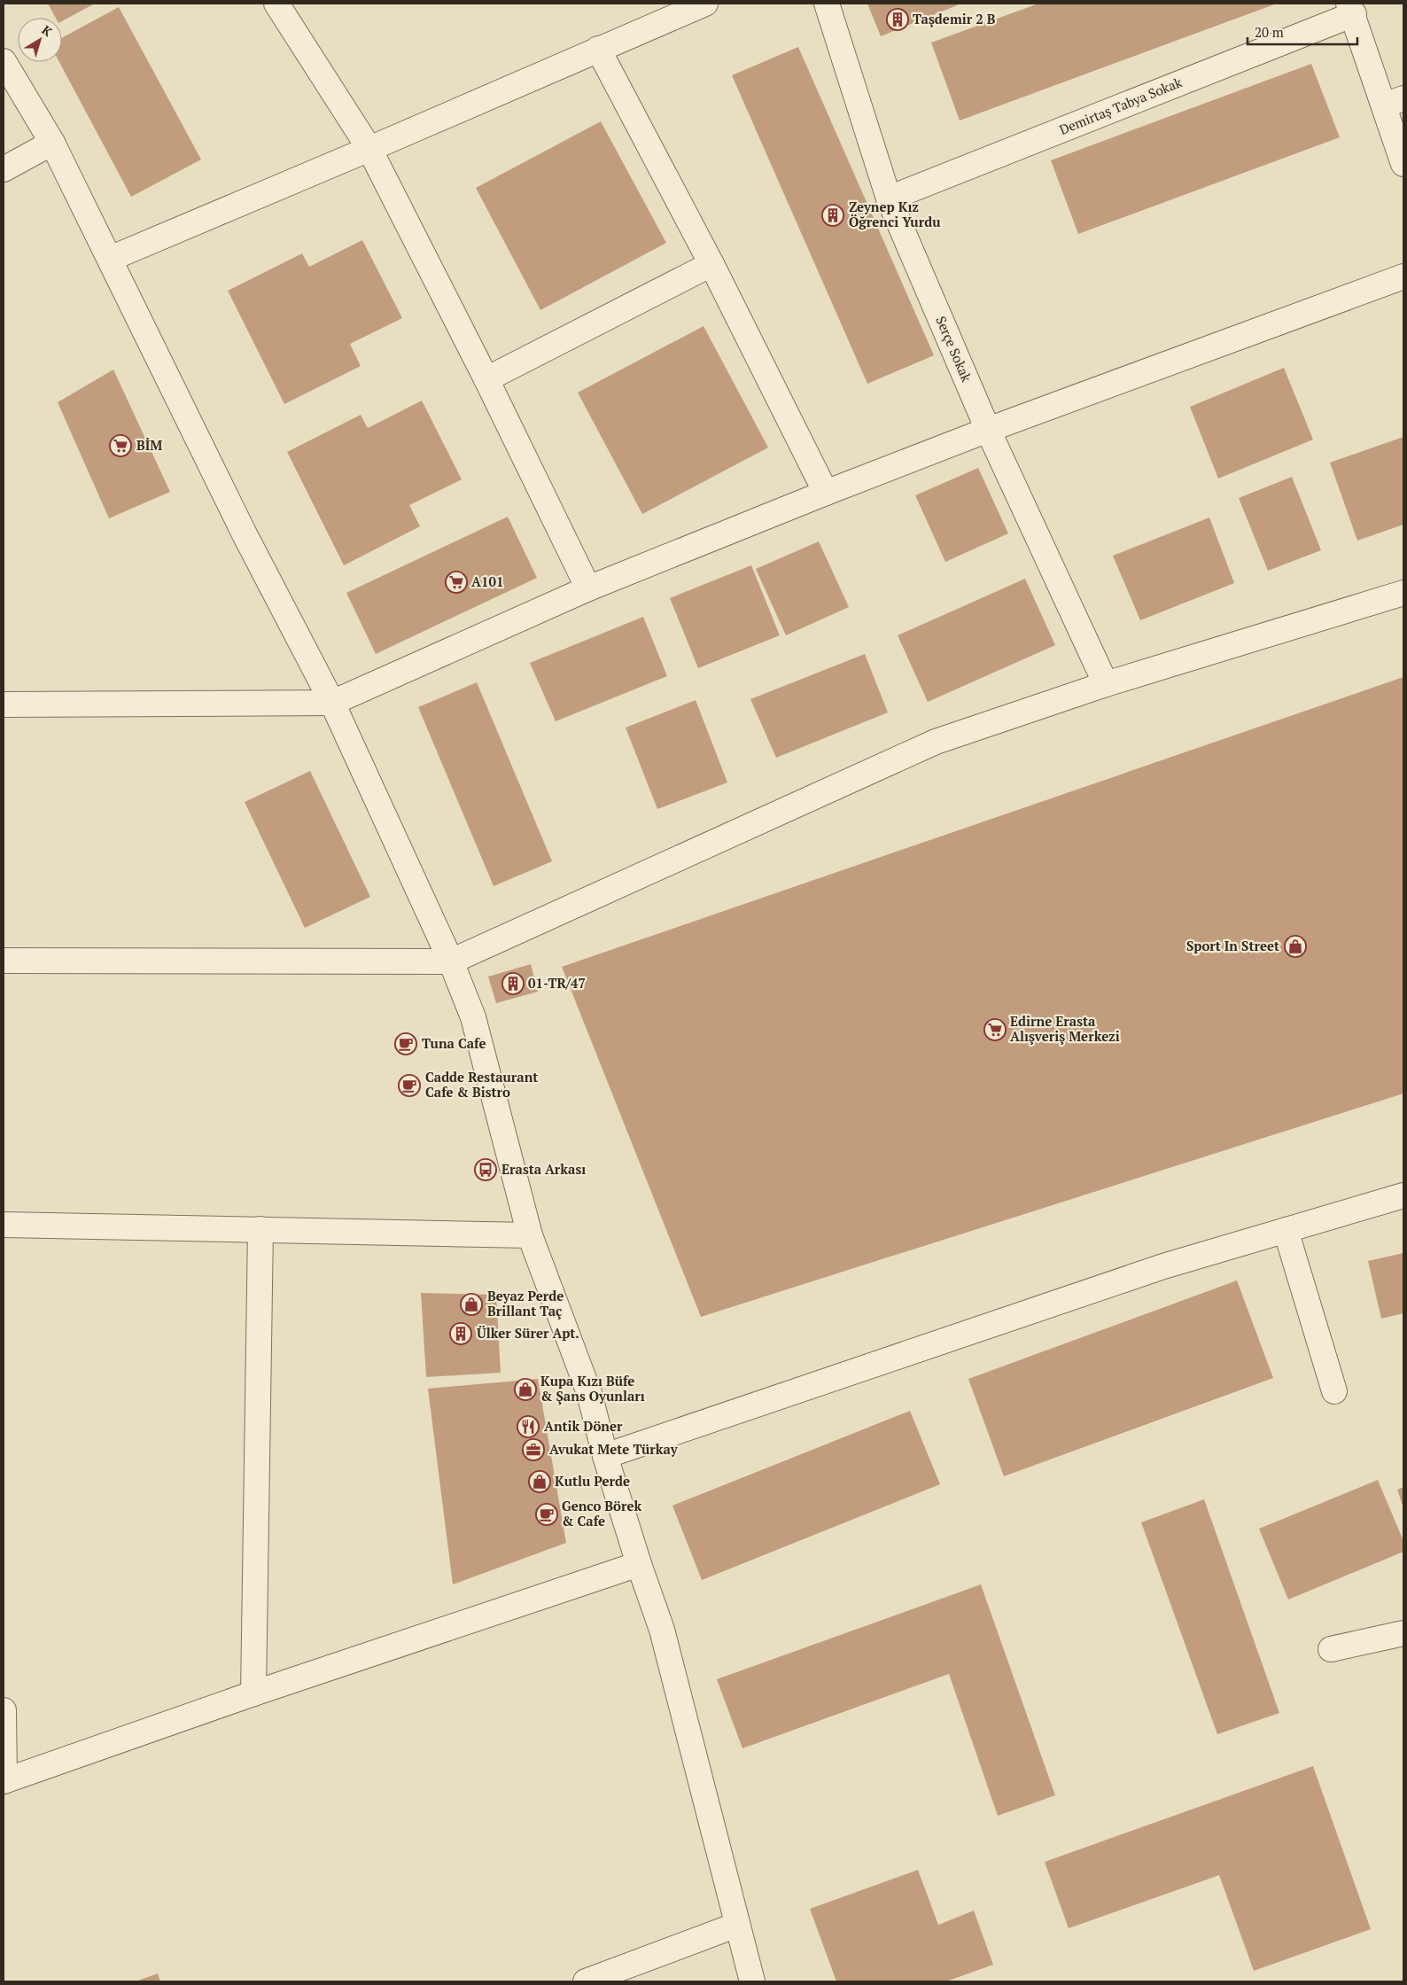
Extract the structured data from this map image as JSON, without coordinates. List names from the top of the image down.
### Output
{
  "streets": {
    "street": ["Demirtaş Tabya Sokak", "Serçe Sokak"]
  },
  "crossings": [
    ["Demirtaş Tabya Sokak", "Serçe Sokak"]
  ],
  "places": {
    "building": [
      "Taşdemir 2 B",
      "Zeynep Kız Öğrenci Yurdu",
      "01-TR/47",
      "Ülker Sürer Apt."
    ],
    "supermarket": ["BİM", "A101", "Edirne Erasta Alışveriş Merkezi"],
    "shop": [
      "Sport In Street",
      "Beyaz Perde Brillant Taç",
      "Kupa Kızı Büfe & Şans Oyunları",
      "Kutlu Perde"
    ],
    "cafe": ["Tuna Cafe", "Cadde Restaurant Cafe & Bistro", "Genco Börek & Cafe"],
    "bus stop": ["Erasta Arkası"],
    "restaurant": ["Antik Döner"],
    "office": ["Avukat Mete Türkay"]
  },
  "scale_bar": "20 m",
  "north": "top right"
}
